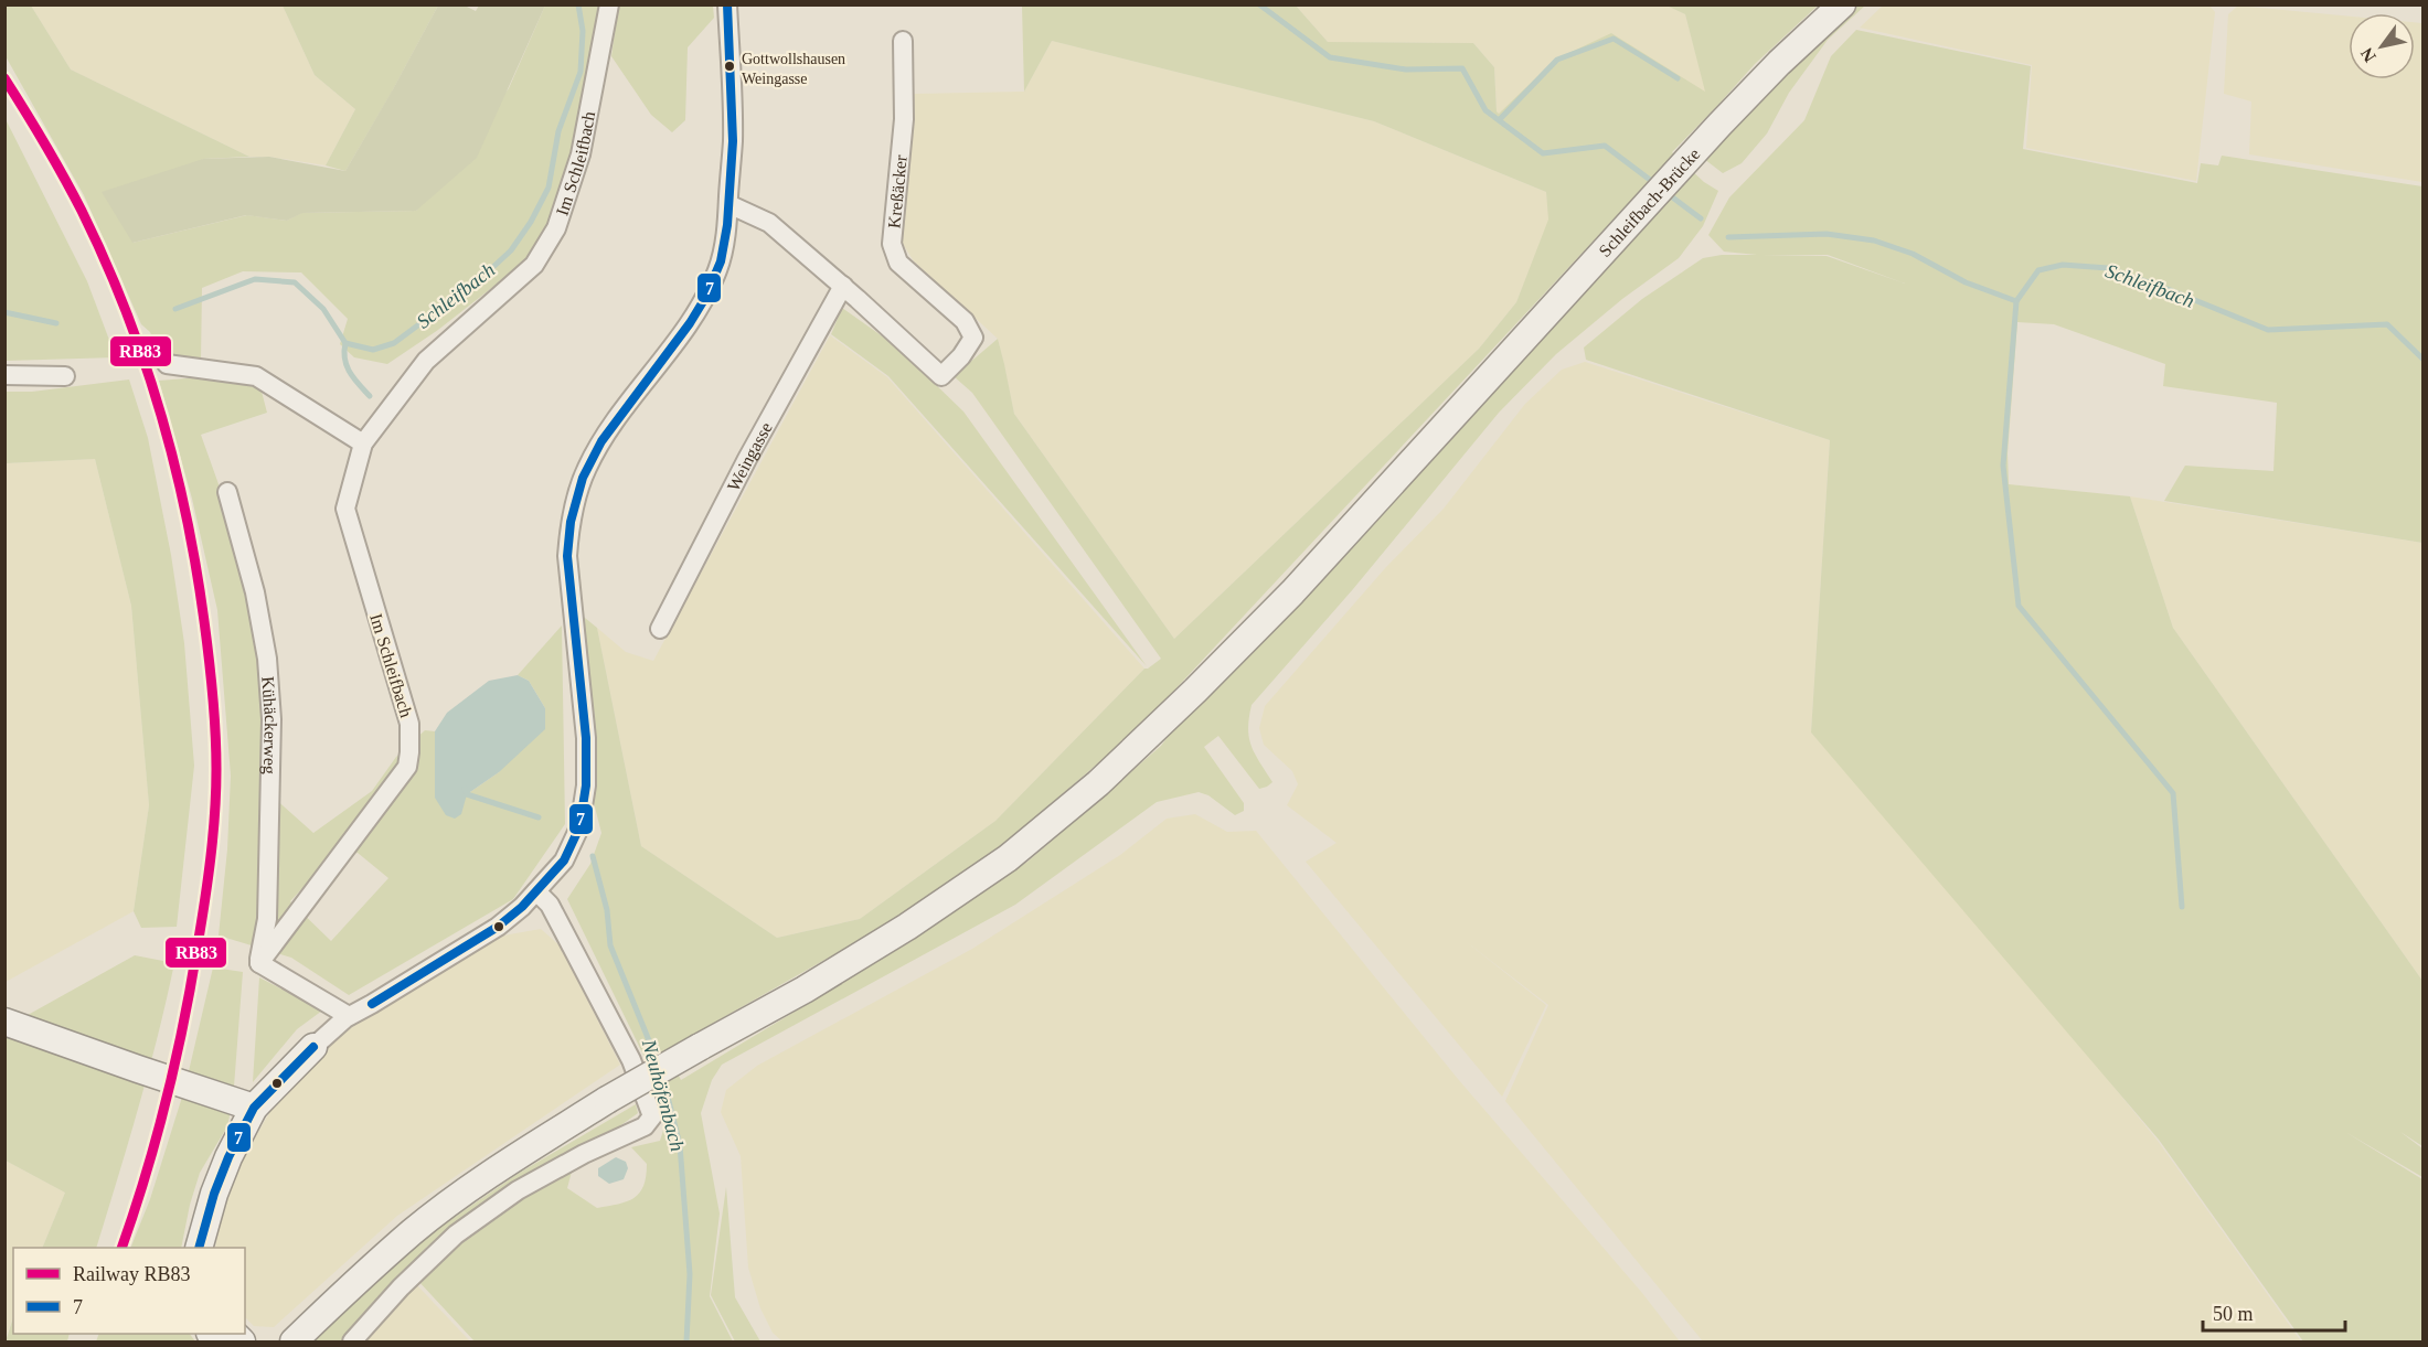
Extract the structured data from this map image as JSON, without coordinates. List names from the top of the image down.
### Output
{
  "streets": {
    "main road": ["Schleifbach-Brücke"],
    "street": [
      "Im Schleifbach",
      "Kreßäcker",
      "Weingasse",
      "Kühäckerweg"
    ]
  },
  "crossings": [
    ["Im Schleifbach", "Kühäckerweg"],
    ["Kreßäcker", "Weingasse"]
  ],
  "water": ["Schleifbach", "Neuhöfenbach"],
  "places": ["Gottwollshausen Weingasse"],
  "lines": ["transit line 7", "rail line RB83"],
  "legend": ["Railway RB83", "7"],
  "scale_bar": "50 m",
  "north": "bottom left"
}
